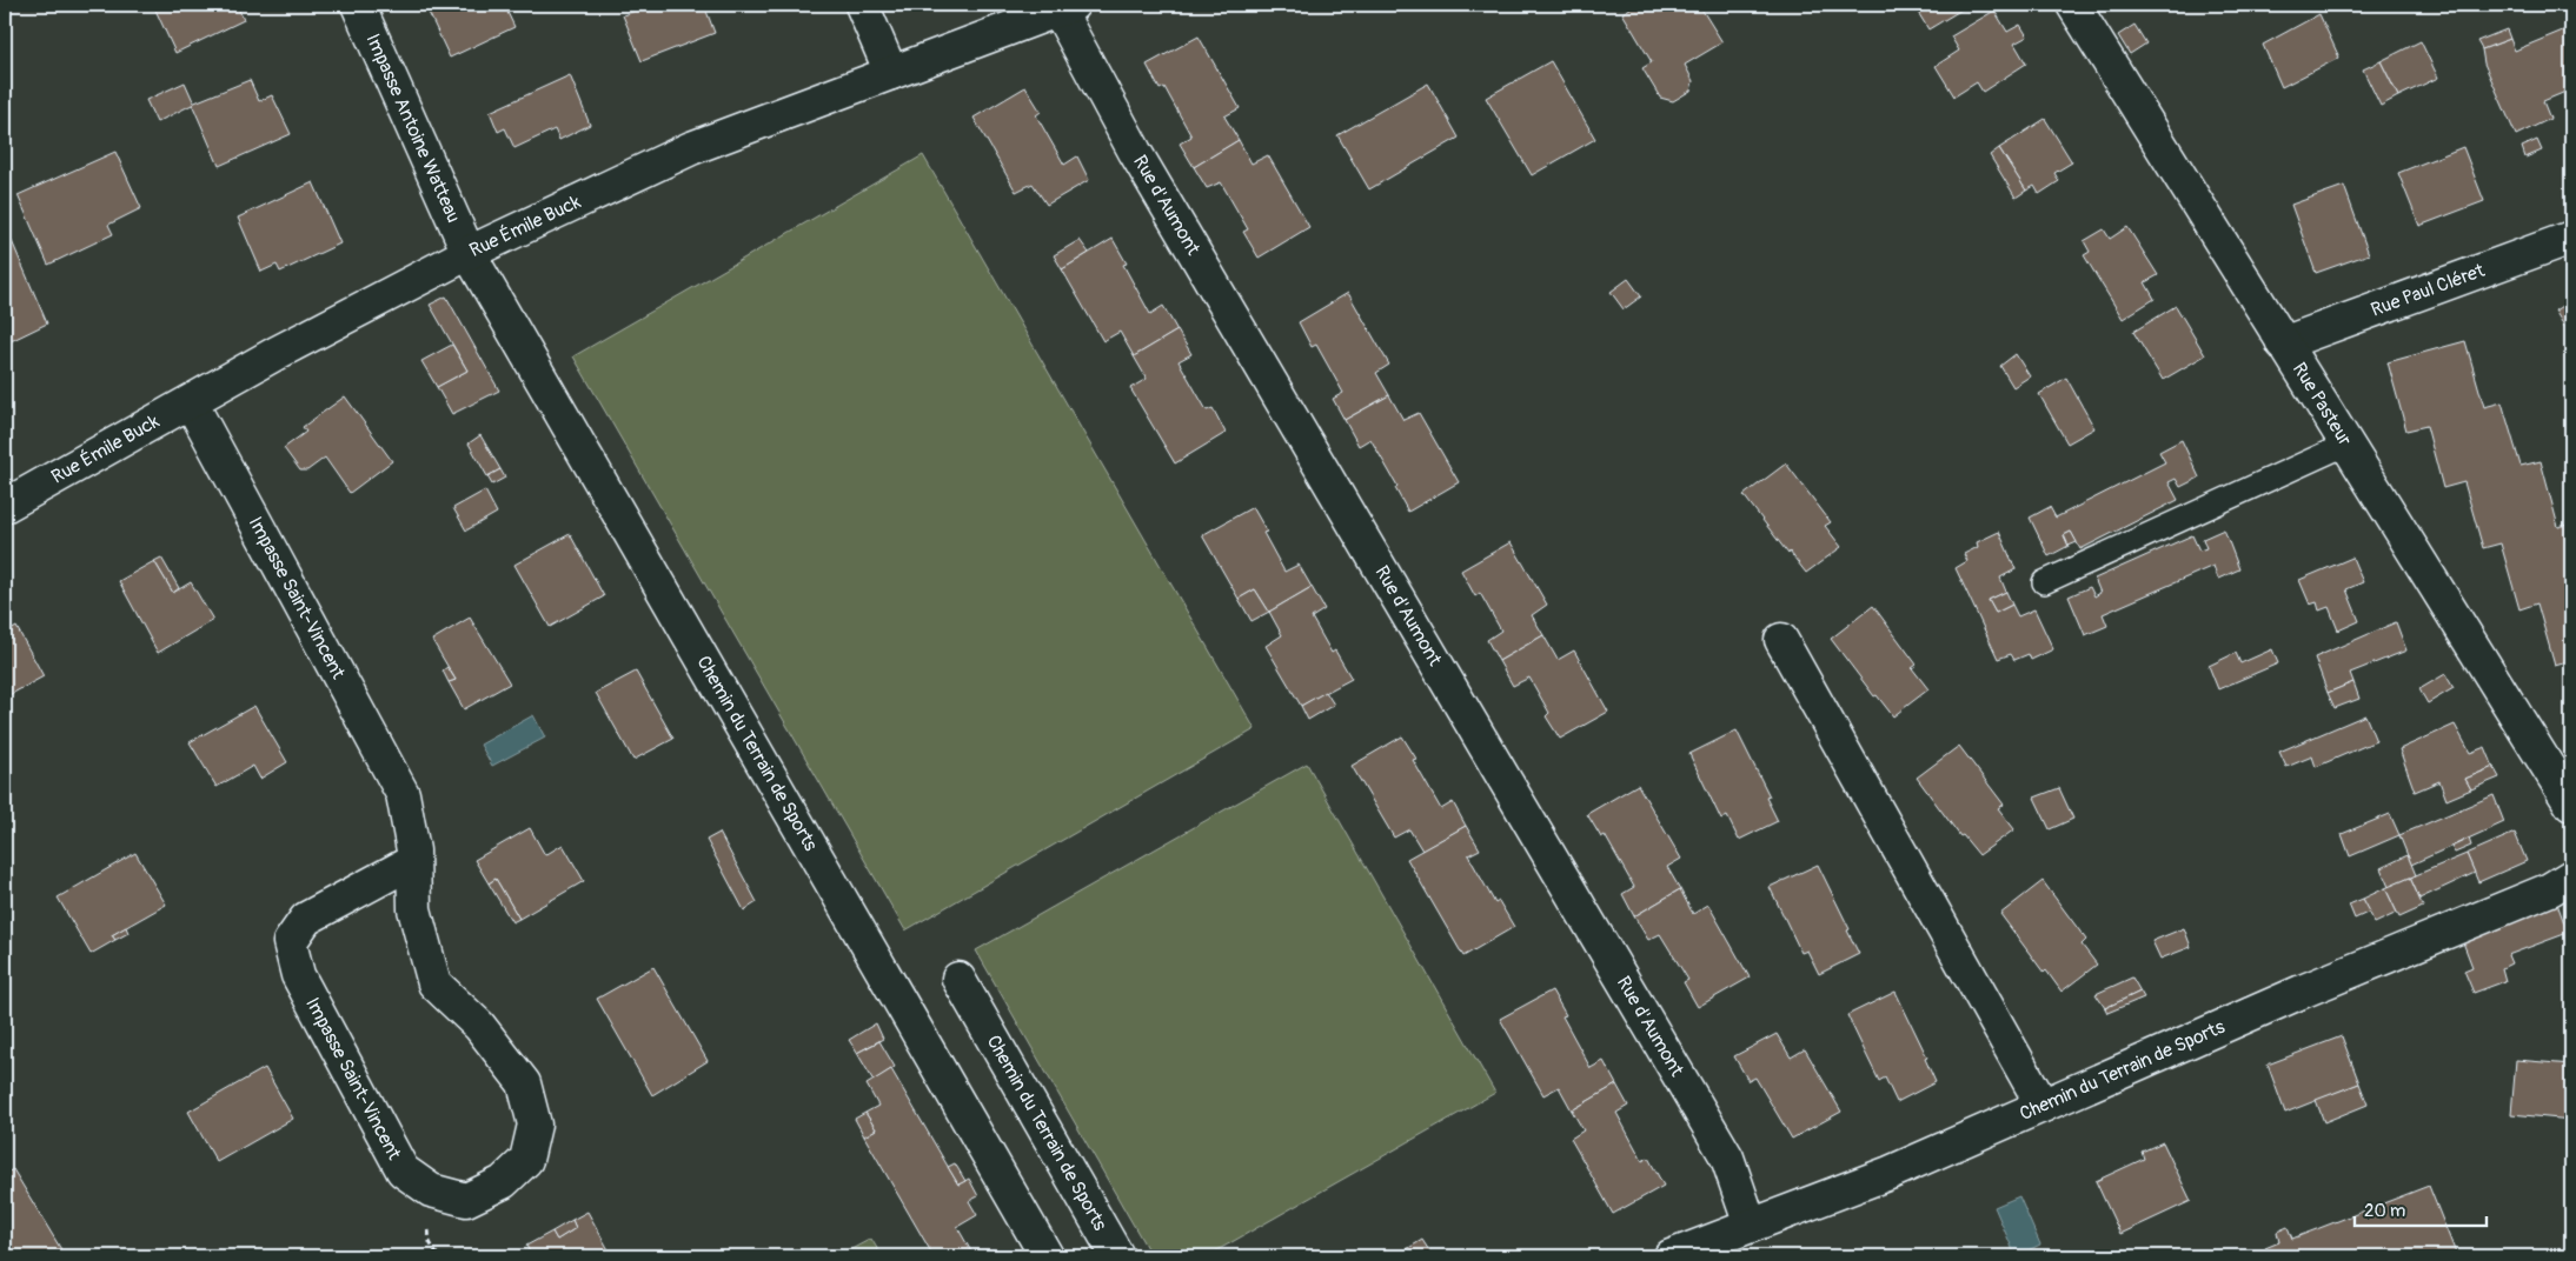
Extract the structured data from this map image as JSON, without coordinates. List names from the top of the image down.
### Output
{
  "streets": {
    "street": [
      "Impasse Antoine Watteau",
      "Rue d'Aumont",
      "Rue Émile Buck",
      "Rue Paul Cléret",
      "Rue Pasteur",
      "Impasse Saint-Vincent",
      "Chemin du Terrain de Sports"
    ]
  },
  "crossings": [
    ["Impasse Antoine Watteau", "Rue Émile Buck"],
    ["Impasse Antoine Watteau", "Chemin du Terrain de Sports"],
    ["Rue d'Aumont", "Rue Émile Buck"],
    ["Rue d'Aumont", "Chemin du Terrain de Sports"],
    ["Rue Émile Buck", "Impasse Saint-Vincent"],
    ["Rue Émile Buck", "Chemin du Terrain de Sports"],
    ["Rue Paul Cléret", "Rue Pasteur"]
  ],
  "scale_bar": "20 m"
}
